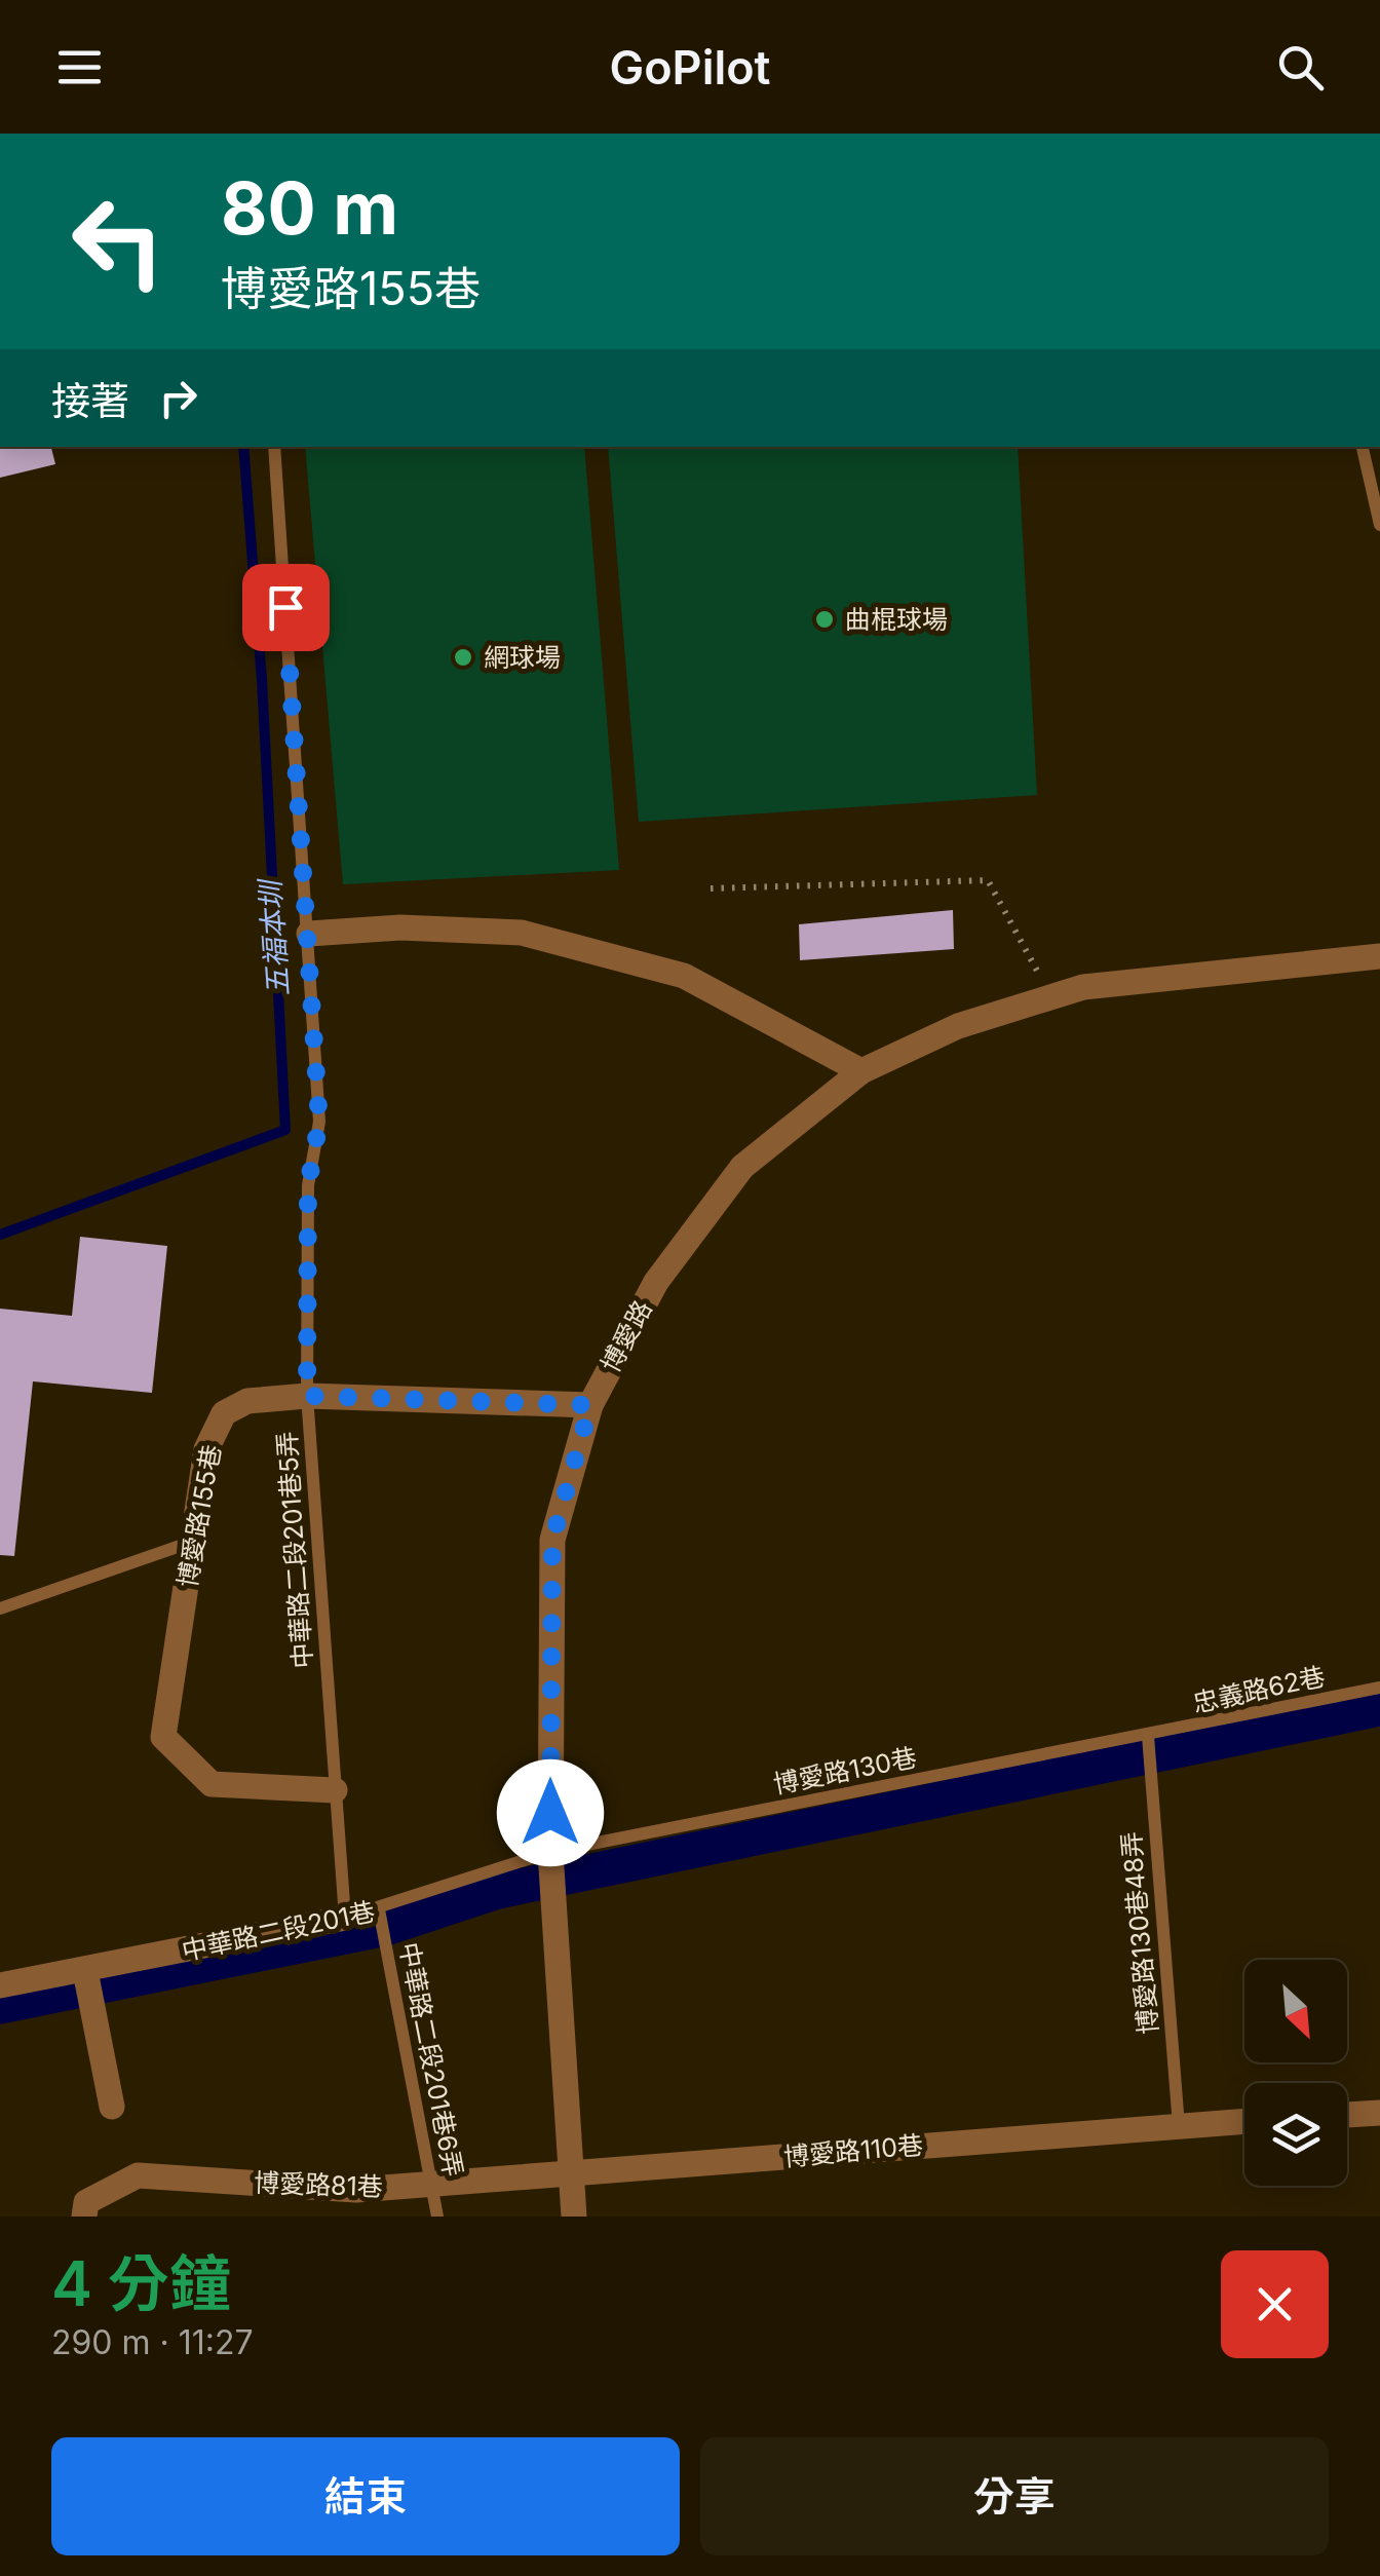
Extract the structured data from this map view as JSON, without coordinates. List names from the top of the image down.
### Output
{
  "streets": {
    "street": [
      "博愛路",
      "博愛路155巷",
      "中華路二段201巷",
      "博愛路110巷",
      "博愛路81巷"
    ],
    "lane": [
      "中華路二段201巷5弄",
      "忠義路62巷",
      "博愛路130巷",
      "博愛路130巷48弄",
      "中華路二段201巷6弄"
    ]
  },
  "crossings": [
    ["博愛路", "博愛路155巷"],
    ["博愛路", "博愛路130巷"],
    ["博愛路", "中華路二段201巷"],
    ["博愛路", "博愛路110巷"],
    ["博愛路", "博愛路81巷"],
    ["博愛路155巷", "中華路二段201巷5弄"],
    ["中華路二段201巷5弄", "中華路二段201巷"],
    ["忠義路62巷", "博愛路130巷"],
    ["忠義路62巷", "博愛路130巷48弄"],
    ["博愛路130巷", "中華路二段201巷"],
    ["博愛路130巷", "博愛路130巷48弄"],
    ["中華路二段201巷", "中華路二段201巷6弄"],
    ["博愛路130巷48弄", "博愛路110巷"],
    ["中華路二段201巷6弄", "博愛路81巷"],
    ["博愛路110巷", "博愛路81巷"]
  ],
  "water": ["五福本圳"],
  "places": ["曲棍球場", "網球場"],
  "north": "bottom right",
  "page": {
    "header": "GoPilot",
    "turn": ["80 m", "博愛路155巷"],
    "then": "接著",
    "heading": ["4 分鐘", "290 m · 11:27"],
    "buttons": ["結束", "分享"]
  }
}
